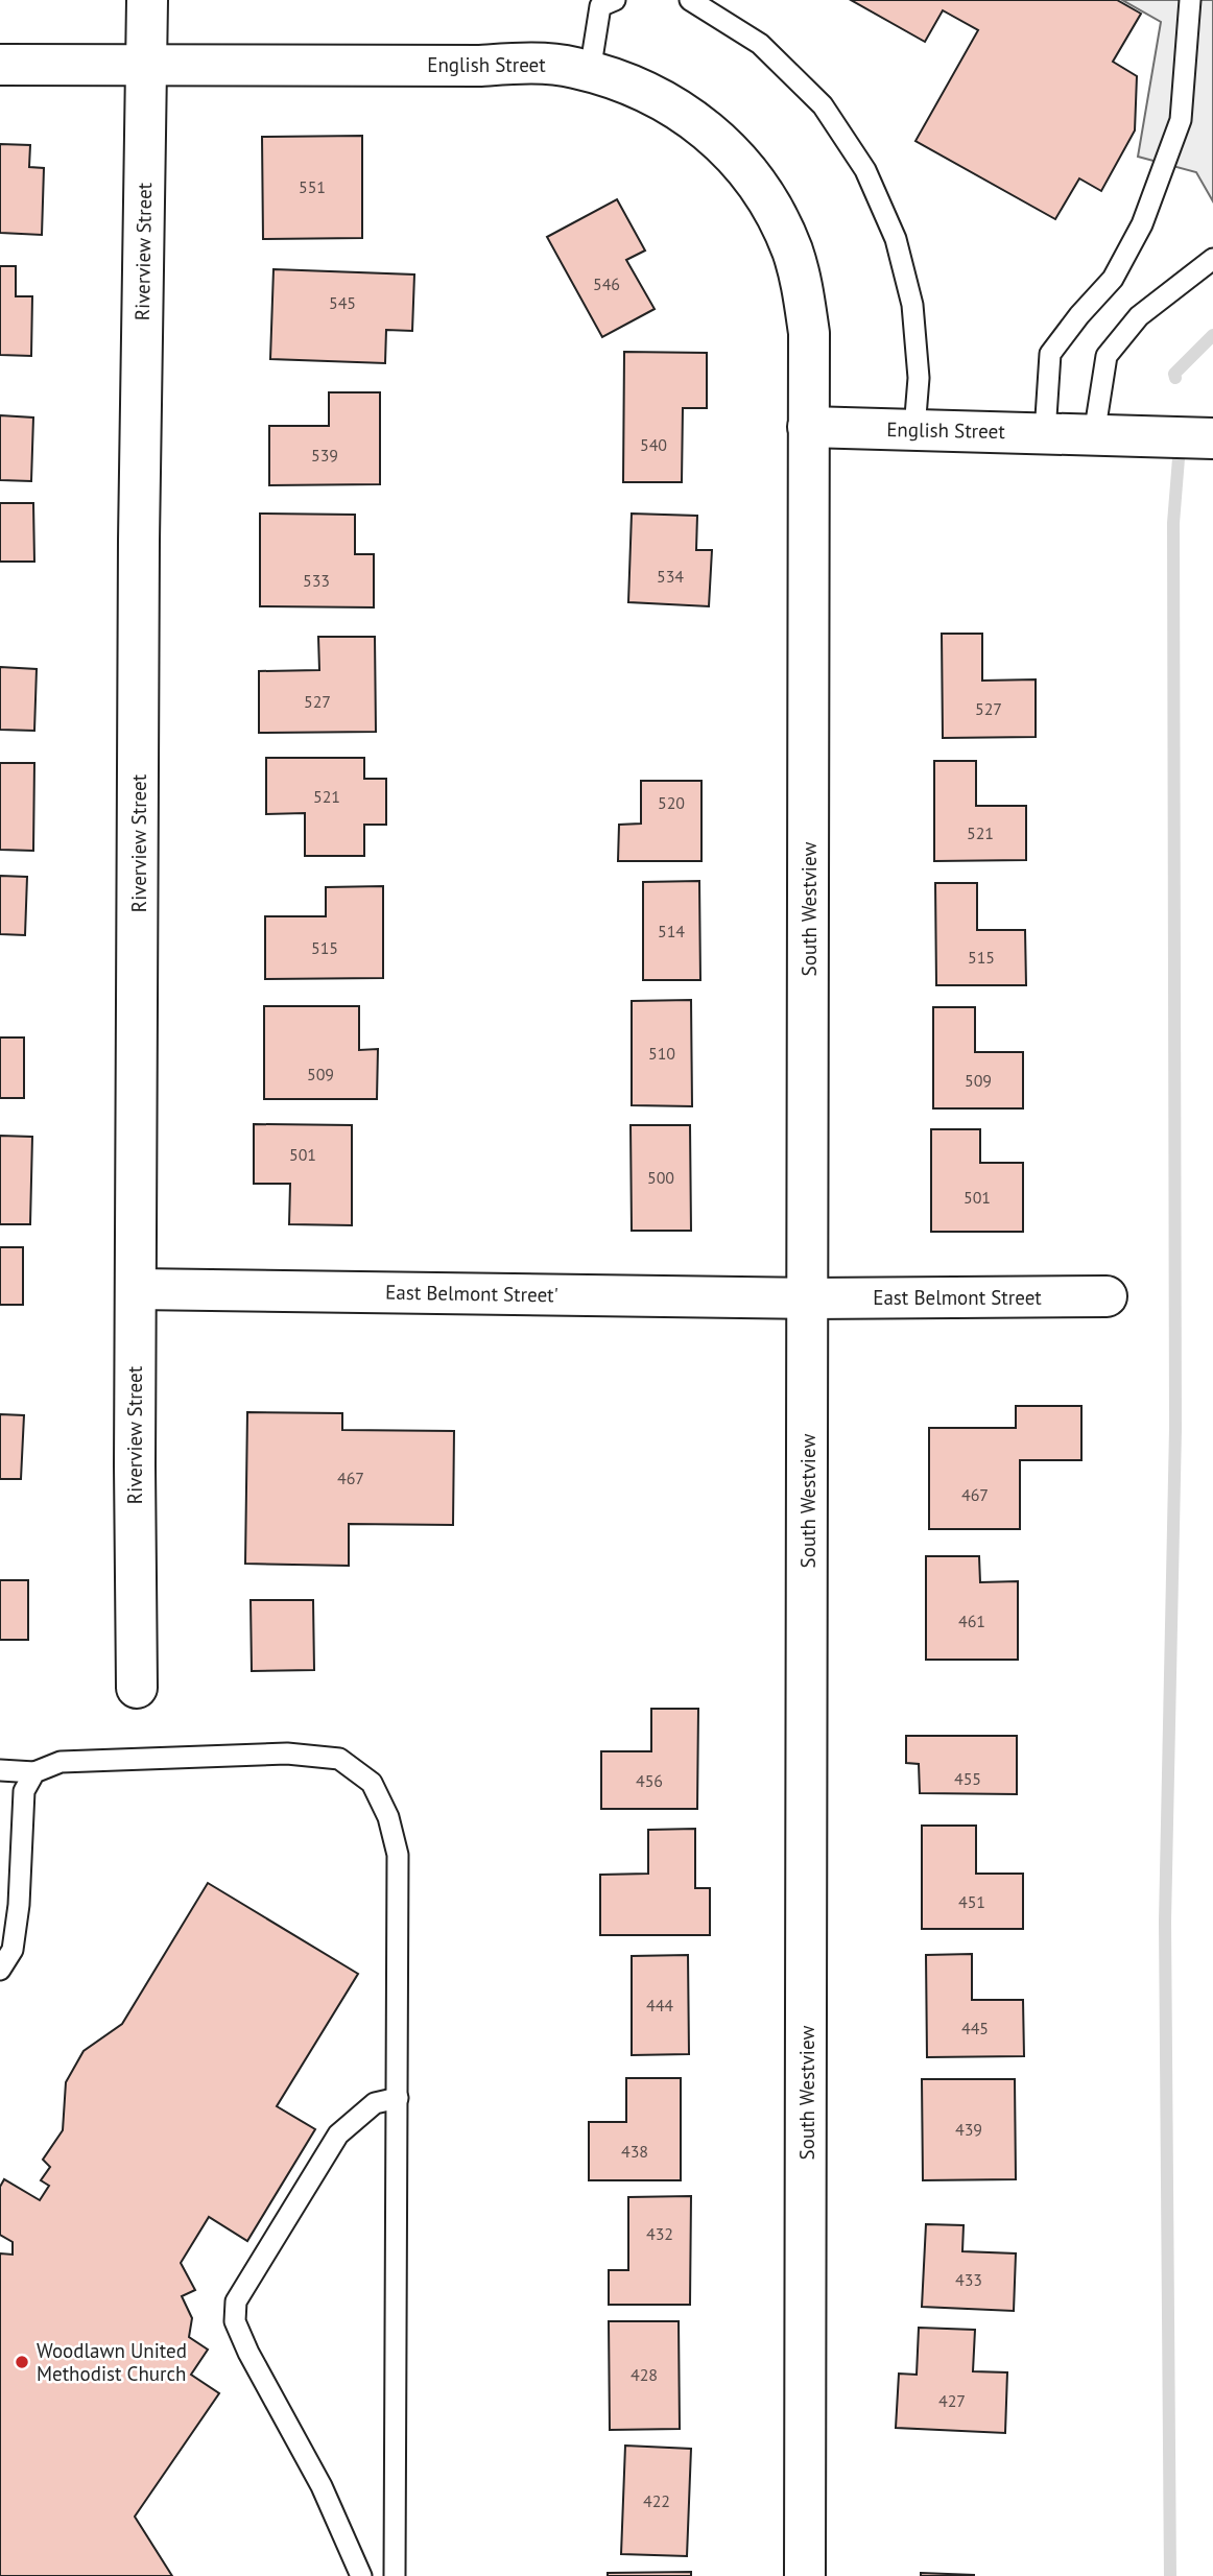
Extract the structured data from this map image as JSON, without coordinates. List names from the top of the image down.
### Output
{
  "streets": {
    "street": [
      "English Street",
      "Riverview Street",
      "South Westview",
      "East Belmont Street'",
      "East Belmont Street"
    ]
  },
  "crossings": [
    ["English Street", "Riverview Street"],
    ["English Street", "South Westview"],
    ["Riverview Street", "East Belmont Street'"],
    ["South Westview", "East Belmont Street'"],
    ["South Westview", "East Belmont Street"],
    ["East Belmont Street'", "East Belmont Street"]
  ],
  "places": ["Woodlawn United Methodist Church"],
  "house_numbers": [
    "551",
    "546",
    "545",
    "540",
    "539",
    "534",
    "533",
    "527",
    "527",
    "521",
    "520",
    "521",
    "514",
    "515",
    "515",
    "510",
    "509",
    "509",
    "501",
    "500",
    "501",
    "467",
    "467",
    "461",
    "455",
    "456",
    "451",
    "444",
    "445",
    "439",
    "438",
    "432",
    "433",
    "428",
    "427",
    "422"
  ]
}
